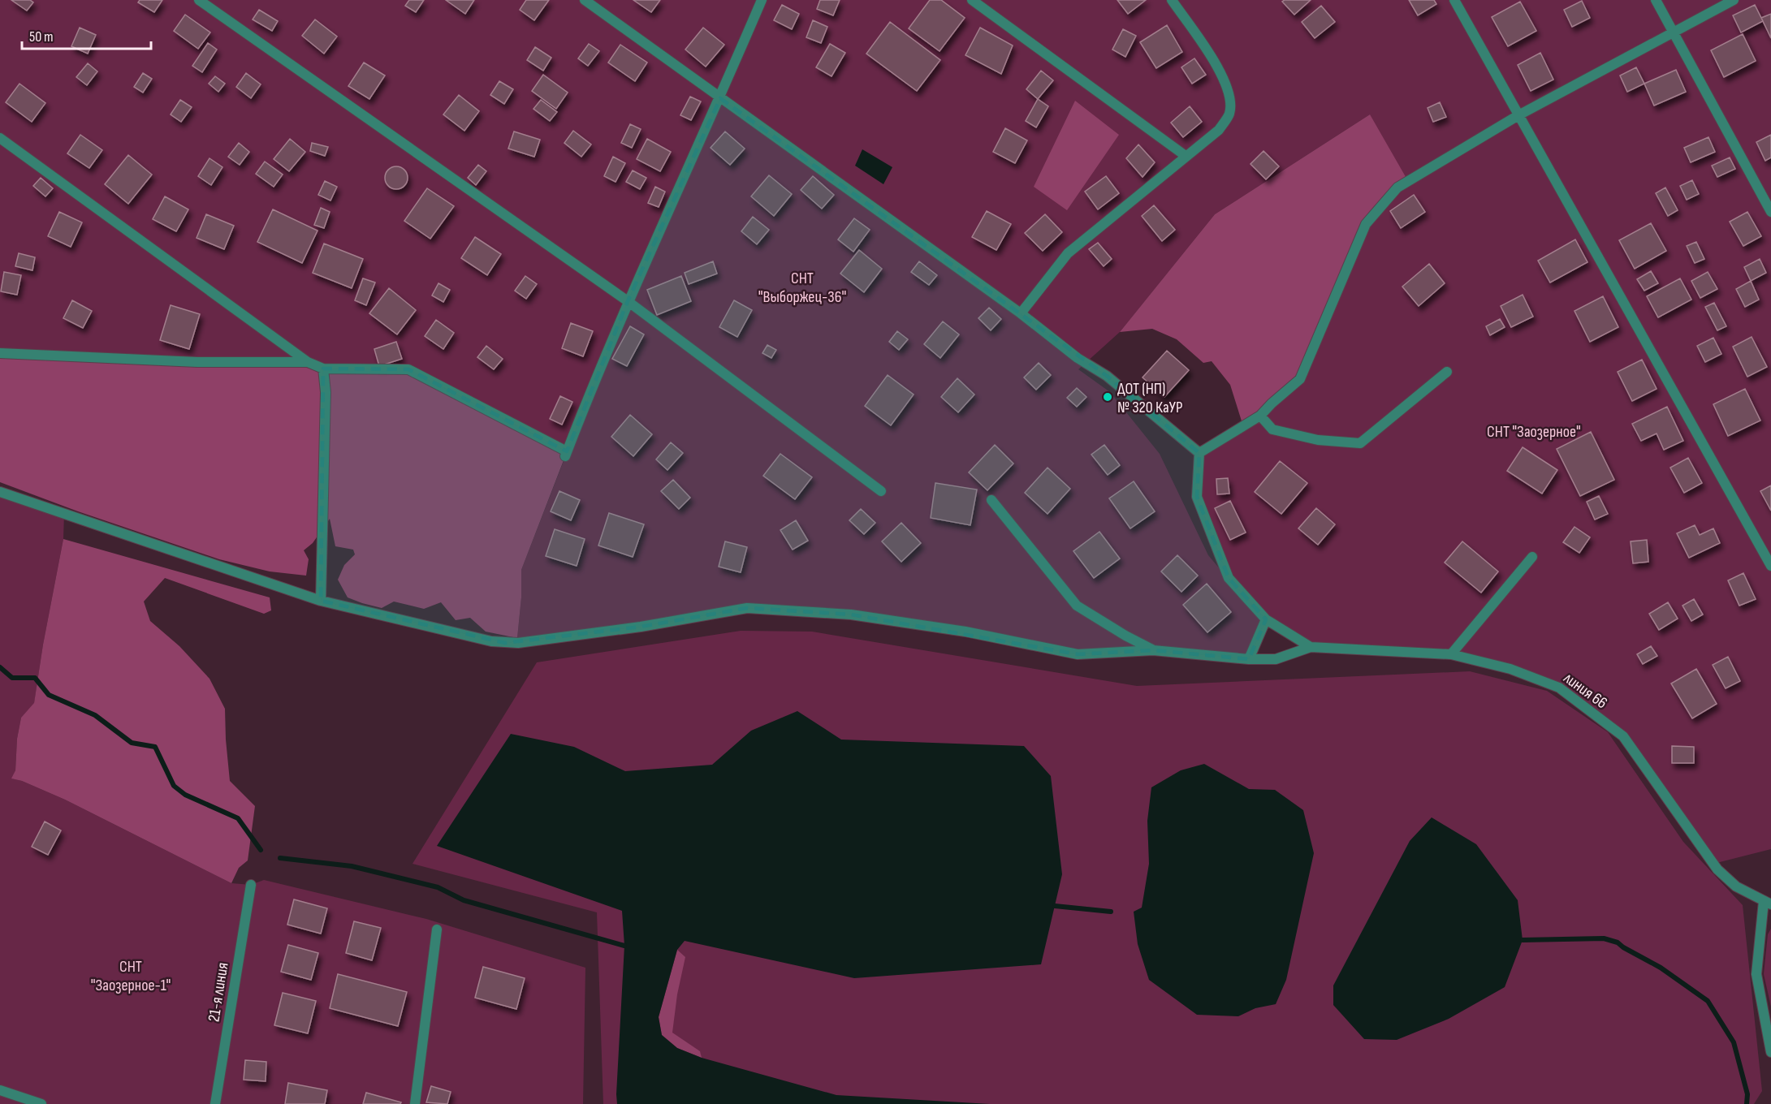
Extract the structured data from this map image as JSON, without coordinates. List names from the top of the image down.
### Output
{
  "streets": {
    "street": ["линия 66", "21-я линия"]
  },
  "parks": ["СНТ \"Выборжец-36\"", "СНТ \"Заозерное\"", "СНТ \"Заозерное-1\""],
  "places": ["ДОТ (НП) № 320 КаУР"],
  "scale_bar": "50 m"
}
